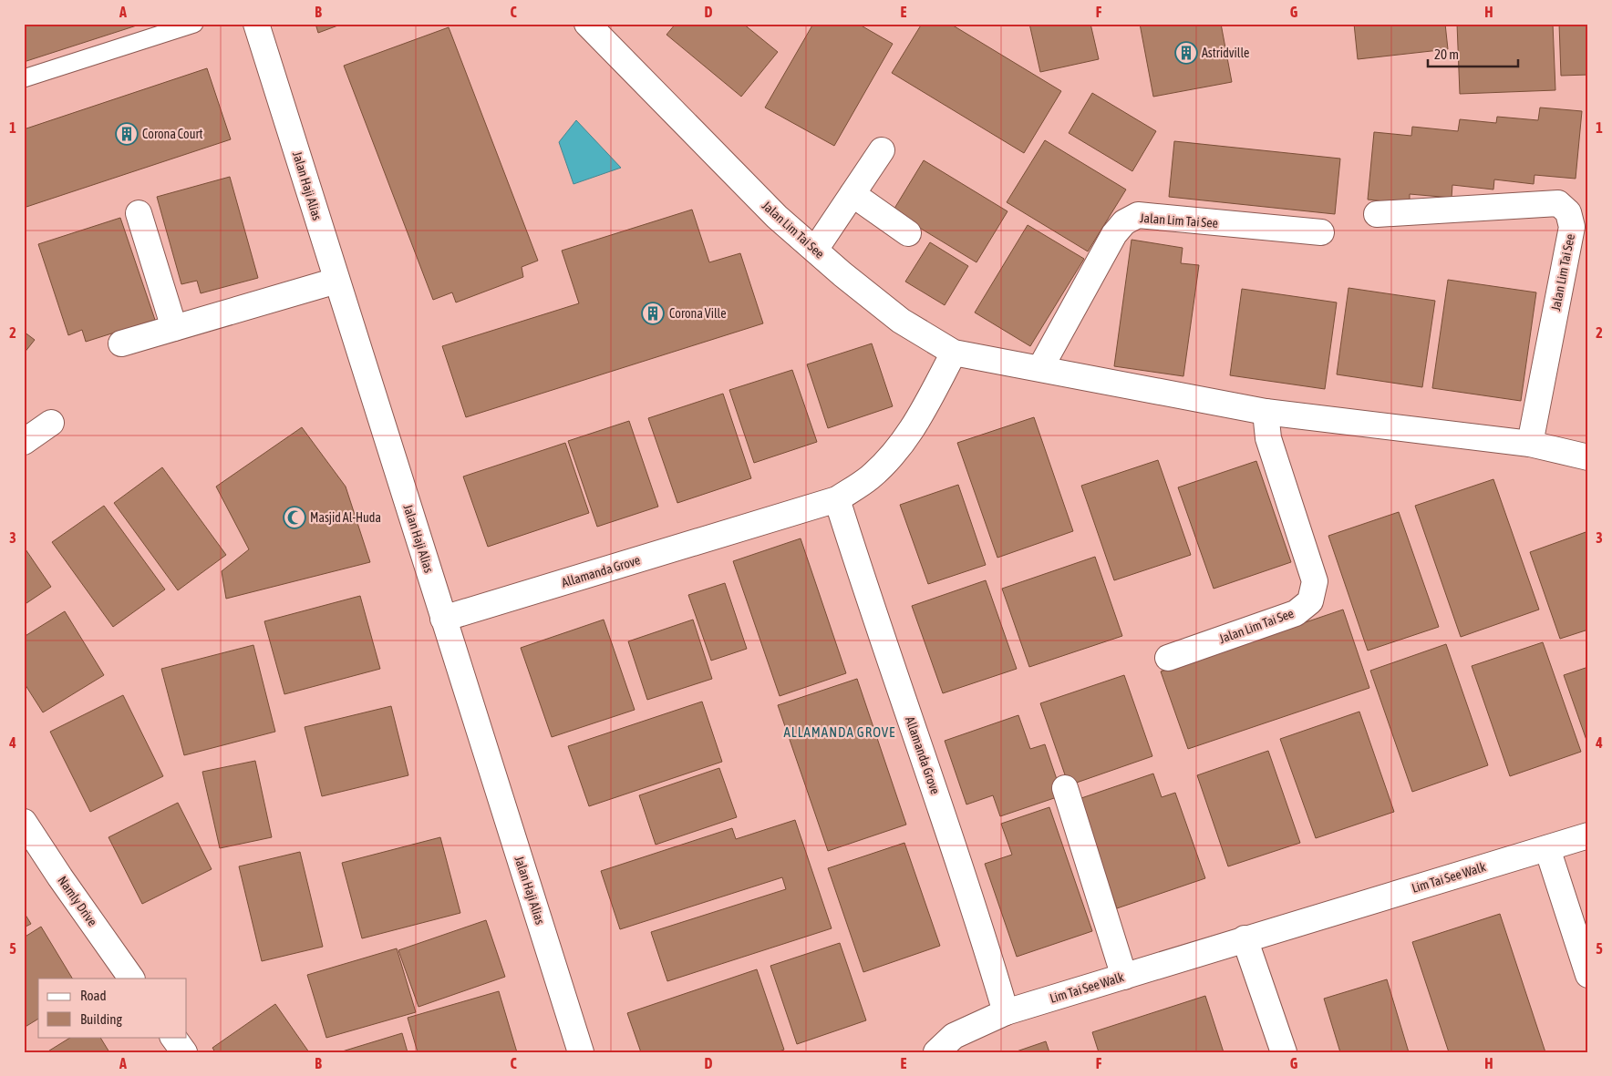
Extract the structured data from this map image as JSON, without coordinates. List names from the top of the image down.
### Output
{
  "streets": {
    "street": [
      "Jalan Haji Alias",
      "Jalan Lim Tai See",
      "Allamanda Grove",
      "Lim Tai See Walk",
      "Namly Drive"
    ]
  },
  "crossings": [
    ["Jalan Haji Alias", "Allamanda Grove"],
    ["Jalan Lim Tai See", "Allamanda Grove"],
    ["Allamanda Grove", "Lim Tai See Walk"]
  ],
  "districts": ["ALLAMANDA GROVE"],
  "places": {
    "building": ["Astridville", "Corona Court", "Corona Ville"],
    "mosque": ["Masjid Al-Huda"]
  },
  "legend": ["Road", "Building"],
  "scale_bar": "20 m",
  "grid": {
    "columns": [
      "A",
      "B",
      "C",
      "D",
      "E",
      "F",
      "G",
      "H"
    ],
    "rows": [
      "1",
      "2",
      "3",
      "4",
      "5"
    ]
  }
}
